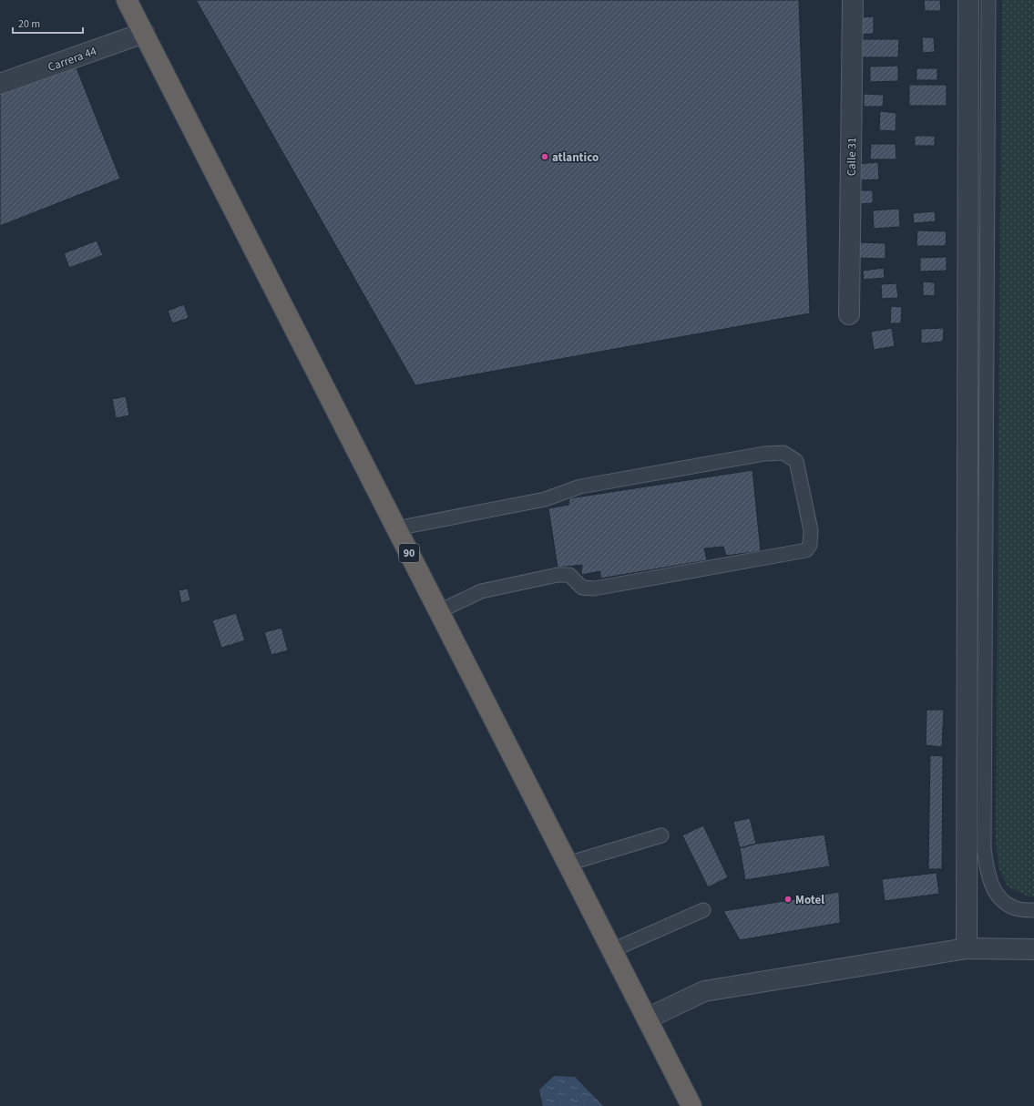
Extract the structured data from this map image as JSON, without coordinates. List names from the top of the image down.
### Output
{
  "streets": {
    "highway": ["90"],
    "street": ["Carrera 44", "Calle 31"]
  },
  "crossings": [
    ["Carrera 44", "90"]
  ],
  "places": ["atlantico", "Motel"],
  "scale_bar": "20 m"
}
